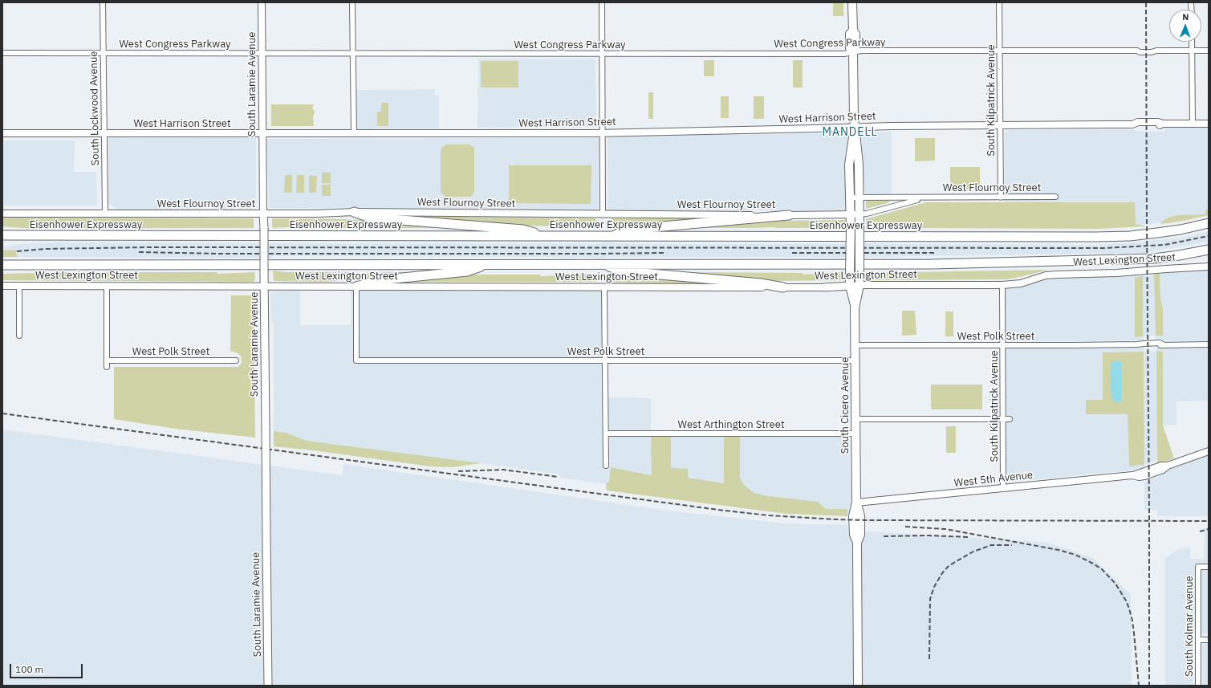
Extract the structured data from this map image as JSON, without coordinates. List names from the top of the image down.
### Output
{
  "streets": {
    "highway": ["Eisenhower Expressway"],
    "main road": ["South Laramie Avenue", "West Lexington Street", "South Cicero Avenue"],
    "street": [
      "West Congress Parkway",
      "South Kilpatrick Avenue",
      "South Lockwood Avenue",
      "West Harrison Street",
      "West Flournoy Street",
      "West Polk Street",
      "West Arthington Street",
      "West 5th Avenue",
      "South Kolmar Avenue"
    ]
  },
  "crossings": [
    ["West Congress Parkway", "South Laramie Avenue"],
    ["West Congress Parkway", "South Kilpatrick Avenue"],
    ["West Congress Parkway", "South Lockwood Avenue"],
    ["West Congress Parkway", "South Cicero Avenue"],
    ["South Laramie Avenue", "West Harrison Street"],
    ["South Laramie Avenue", "West Flournoy Street"],
    ["South Laramie Avenue", "West Lexington Street"],
    ["South Kilpatrick Avenue", "West Harrison Street"],
    ["South Kilpatrick Avenue", "West Flournoy Street"],
    ["South Kilpatrick Avenue", "West Lexington Street"],
    ["South Kilpatrick Avenue", "West Polk Street"],
    ["South Kilpatrick Avenue", "West 5th Avenue"],
    ["South Lockwood Avenue", "West Harrison Street"],
    ["South Lockwood Avenue", "West Flournoy Street"],
    ["West Harrison Street", "South Cicero Avenue"],
    ["West Flournoy Street", "South Cicero Avenue"],
    ["West Lexington Street", "West Polk Street"],
    ["West Lexington Street", "South Cicero Avenue"],
    ["West Polk Street", "South Cicero Avenue"],
    ["South Cicero Avenue", "West Arthington Street"],
    ["South Cicero Avenue", "West 5th Avenue"]
  ],
  "districts": ["MANDELL"],
  "scale_bar": "100 m",
  "north": "top"
}
